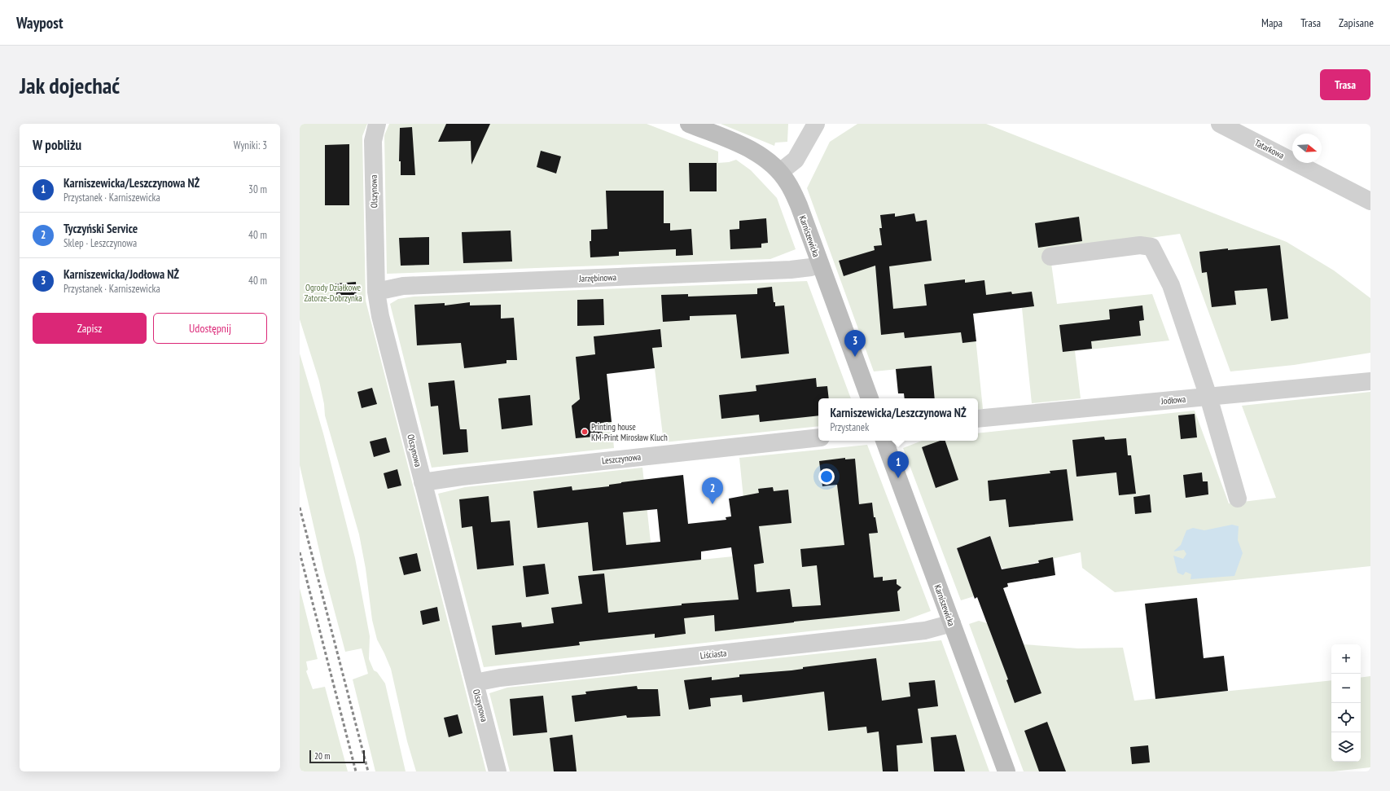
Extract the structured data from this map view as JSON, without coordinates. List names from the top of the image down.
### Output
{
  "streets": {
    "street": [
      "Tatarkowa",
      "Olszynowa",
      "Karniszewicka",
      "Jarzębinowa",
      "Jodłowa",
      "Leszczynowa",
      "Liściasta"
    ]
  },
  "crossings": [
    ["Olszynowa", "Jarzębinowa"],
    ["Olszynowa", "Leszczynowa"],
    ["Olszynowa", "Liściasta"],
    ["Karniszewicka", "Jarzębinowa"],
    ["Karniszewicka", "Liściasta"]
  ],
  "parks": ["Ogrody Działkowe Zatorze-Dobrzynka"],
  "places": ["Printing house KM-Print Mirosław Kluch"],
  "scale_bar": "20 m",
  "north": "right",
  "page": {
    "header": "Waypost",
    "nav": ["Mapa", "Trasa", "Zapisane"],
    "buttons": [
      "Trasa",
      ["Zapisz", "Udostępnij"]
    ],
    "title": "Jak dojechać",
    "heading": ["W pobliżu", "Wyniki: 3"],
    "list": [
      {
        "mark": "1",
        "name": "Karniszewicka/Leszczynowa NŻ",
        "note": "Przystanek · Karniszewicka",
        "value": "30 m"
      },
      {
        "mark": "2",
        "name": "Tyczyński Service",
        "note": "Sklep · Leszczynowa",
        "value": "40 m"
      },
      {
        "mark": "3",
        "name": "Karniszewicka/Jodłowa NŻ",
        "note": "Przystanek · Karniszewicka",
        "value": "40 m"
      }
    ],
    "pins": ["3", "1", "2"],
    "popup": ["Karniszewicka/Leszczynowa NŻ", "Przystanek"],
    "map_buttons": ["+", "−"],
    "scale": "20 m"
  }
}
